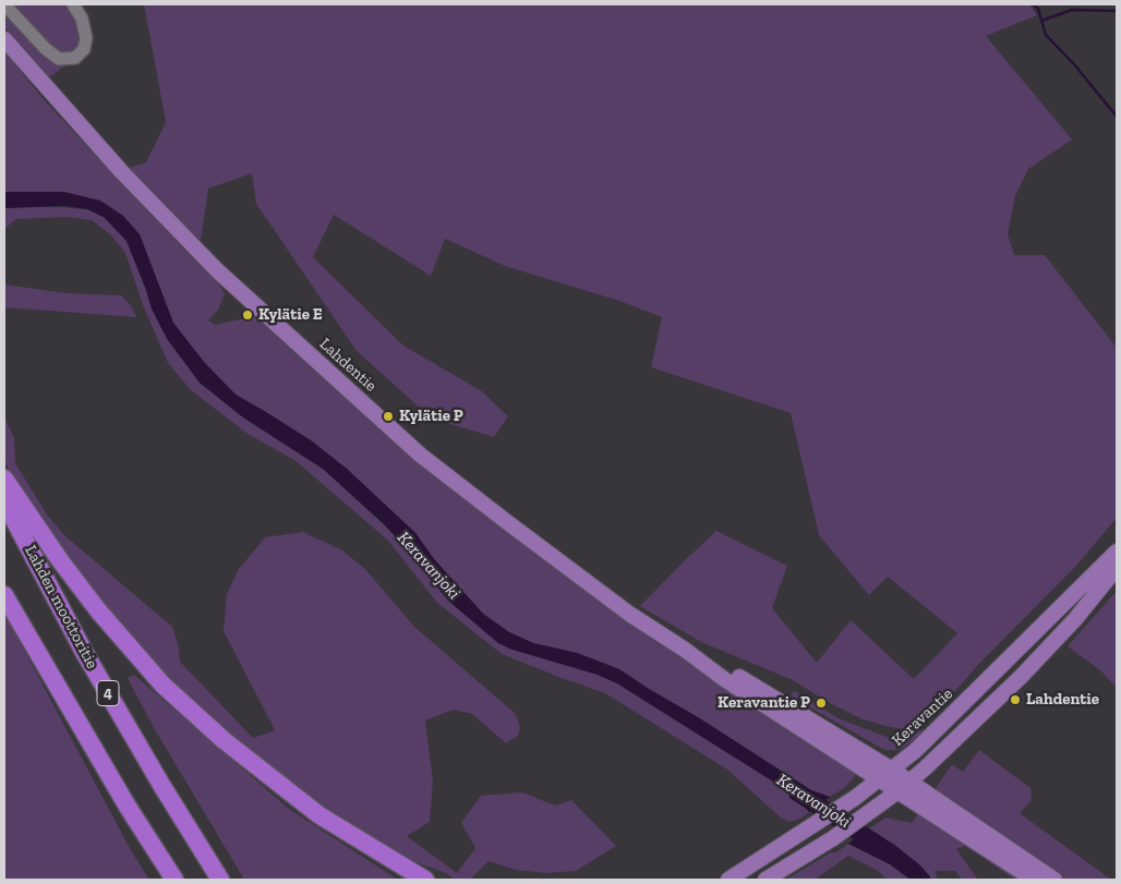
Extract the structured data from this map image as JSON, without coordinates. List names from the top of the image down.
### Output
{
  "streets": {
    "highway": ["Lahden moottoritie", "4"],
    "main road": ["Lahdentie", "Keravantie"]
  },
  "crossings": [
    ["Lahdentie", "Keravantie"]
  ],
  "water": ["Keravanjoki"],
  "places": [
    "Kylätie E",
    "Kylätie P",
    "Lahdentie",
    "Keravantie P"
  ]
}
